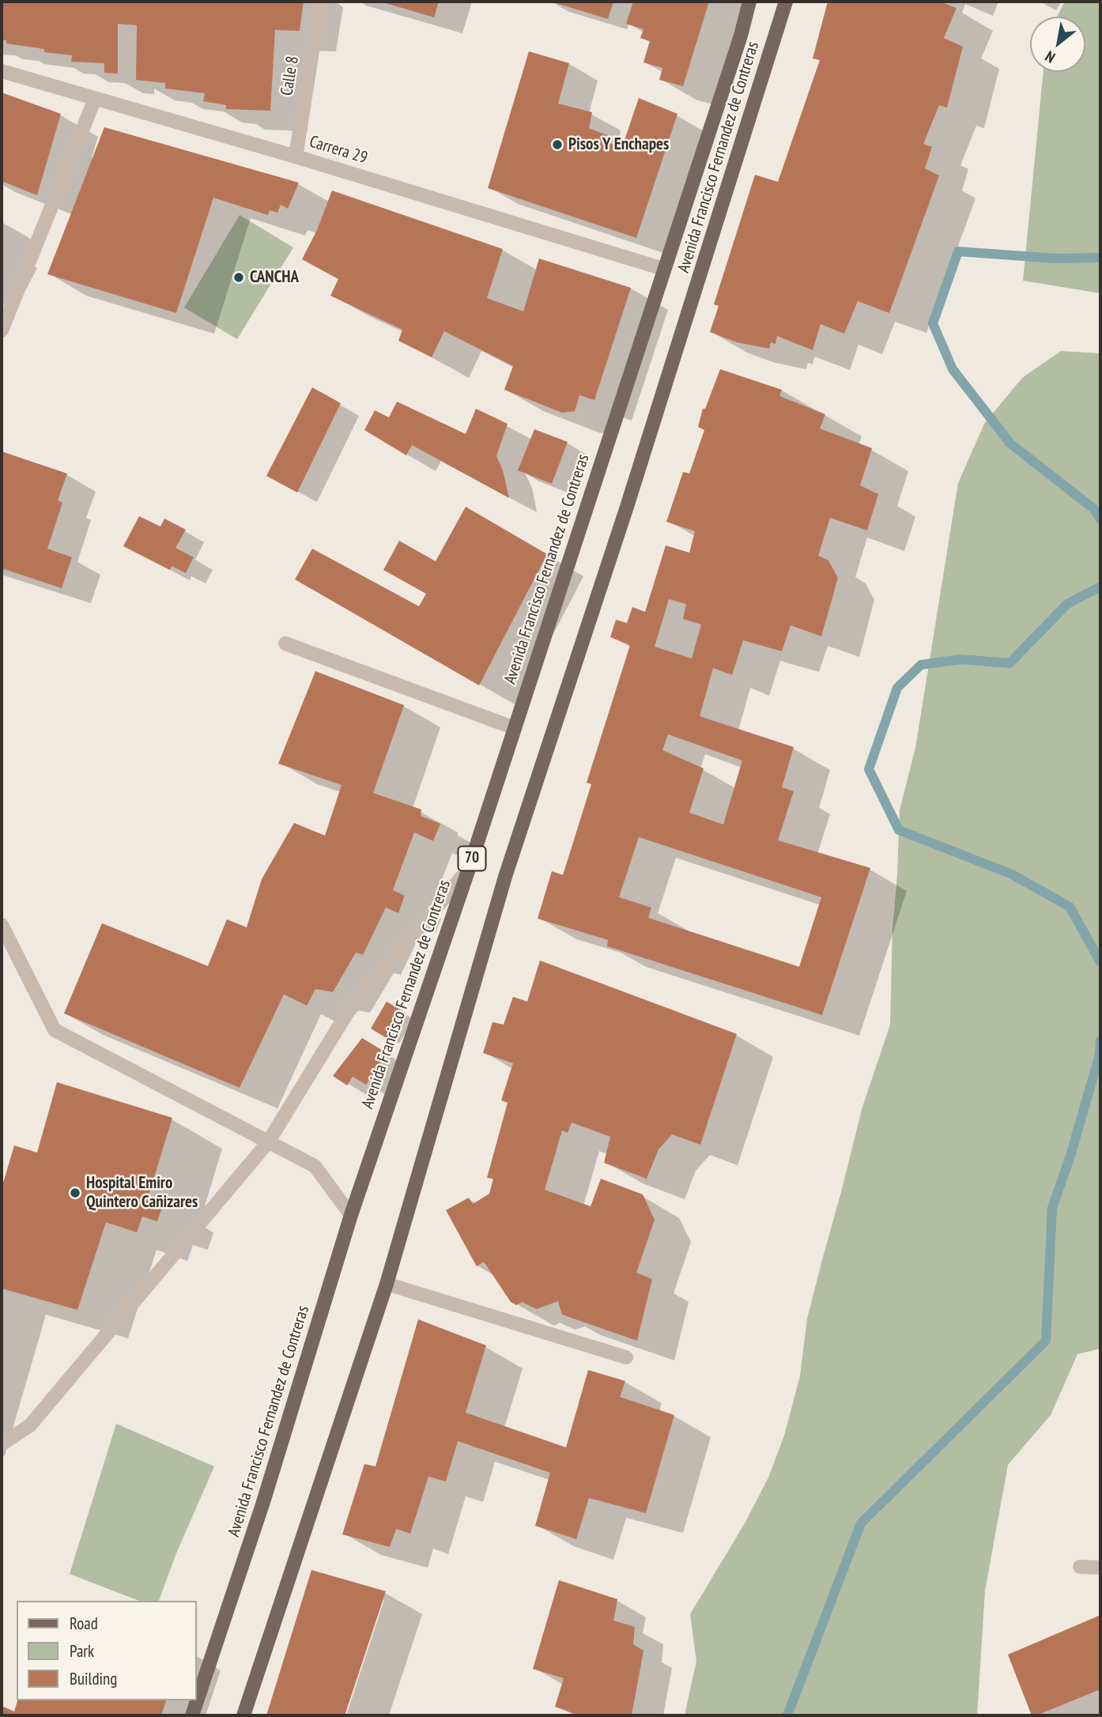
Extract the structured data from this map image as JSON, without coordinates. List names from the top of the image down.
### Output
{
  "streets": {
    "main road": ["Avenida Francisco Fernandez de Contreras", "70"],
    "street": ["Calle 8", "Carrera 29"]
  },
  "crossings": [
    ["Calle 8", "Carrera 29"],
    ["Carrera 29", "Avenida Francisco Fernandez de Contreras"]
  ],
  "places": ["Pisos Y Enchapes", "CANCHA", "Hospital Emiro Quintero Cañizares"],
  "legend": ["Road", "Park", "Building"],
  "north": "bottom left"
}
